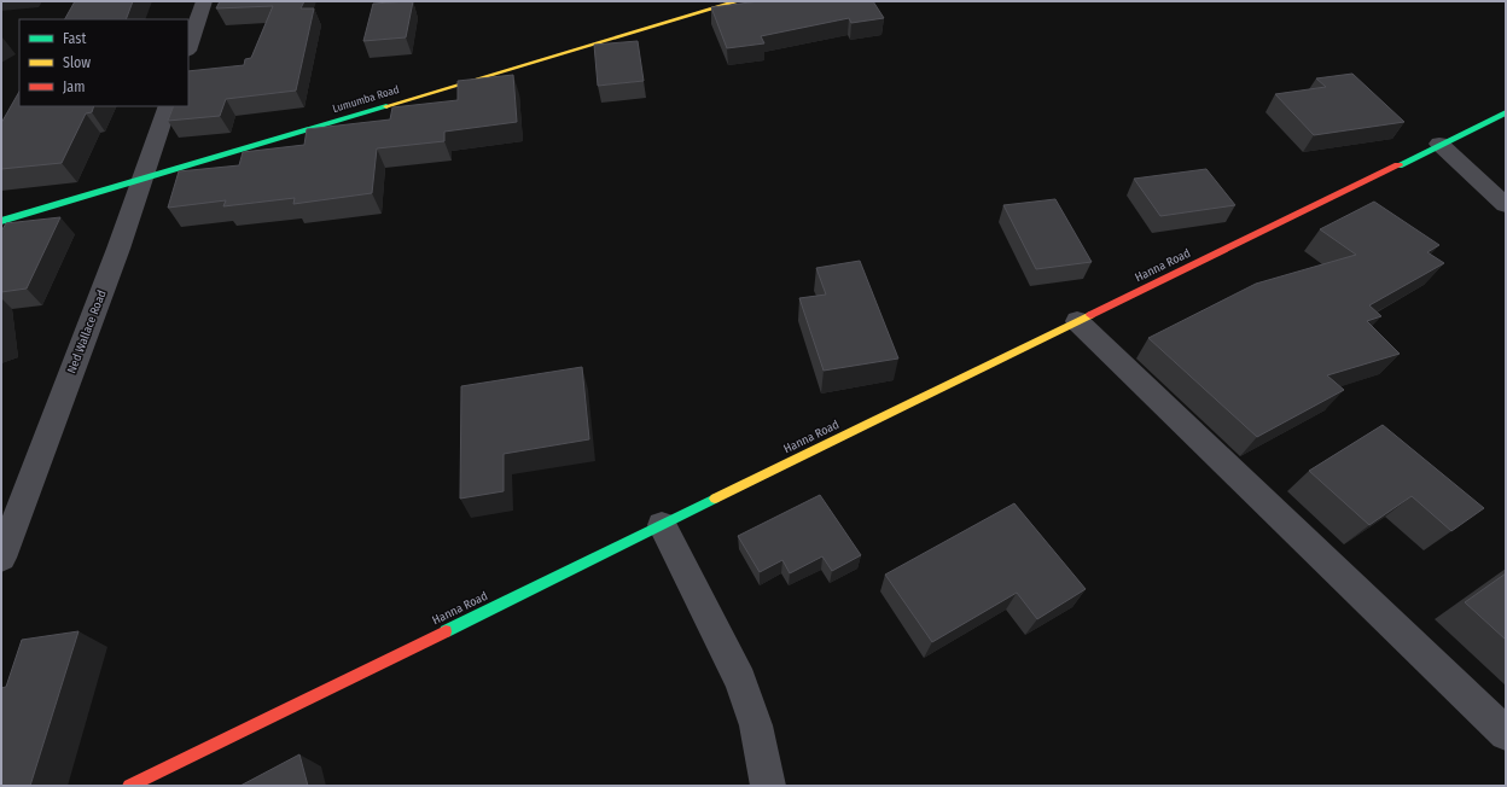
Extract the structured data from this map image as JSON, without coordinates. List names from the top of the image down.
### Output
{
  "streets": {
    "street": ["Lumumba Road", "Hanna Road", "Ned Wallace Road"]
  },
  "crossings": [
    ["Lumumba Road", "Ned Wallace Road"]
  ],
  "legend": ["Fast", "Slow", "Jam"]
}
